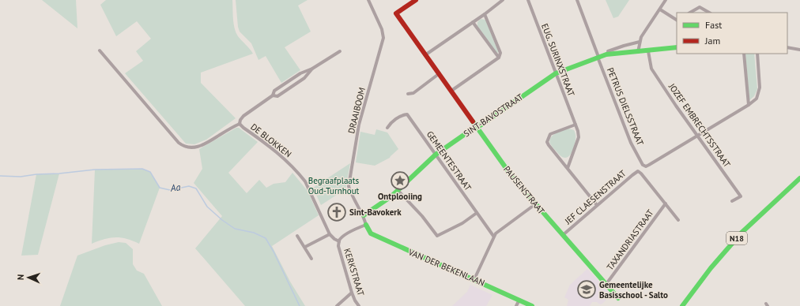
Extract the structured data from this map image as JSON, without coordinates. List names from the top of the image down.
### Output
{
  "streets": {
    "street": [
      "EUG. SURINXSTRAAT",
      "PETRUS DIELSSTRAAT",
      "DRAAIBOOM",
      "SINT-BAVOSTRAAT",
      "JOZEF EMBRECHTSSTRAAT",
      "DE BLOKKEN",
      "GEMEENTESTRAAT",
      "PAUSENSTRAAT",
      "JEF CLAESENSTRAAT",
      "N18",
      "TAXANDRIASTRAAT",
      "VAN DER BEKENLAAN",
      "KERKSTRAAT"
    ]
  },
  "crossings": [
    ["EUG. SURINXSTRAAT", "SINT-BAVOSTRAAT"],
    ["PETRUS DIELSSTRAAT", "SINT-BAVOSTRAAT"],
    ["PETRUS DIELSSTRAAT", "JOZEF EMBRECHTSSTRAAT"],
    ["DRAAIBOOM", "SINT-BAVOSTRAAT"],
    ["DRAAIBOOM", "VAN DER BEKENLAAN"],
    ["DRAAIBOOM", "KERKSTRAAT"],
    ["SINT-BAVOSTRAAT", "JOZEF EMBRECHTSSTRAAT"],
    ["SINT-BAVOSTRAAT", "GEMEENTESTRAAT"],
    ["SINT-BAVOSTRAAT", "PAUSENSTRAAT"],
    ["DE BLOKKEN", "KERKSTRAAT"],
    ["PAUSENSTRAAT", "JEF CLAESENSTRAAT"],
    ["PAUSENSTRAAT", "TAXANDRIASTRAAT"],
    ["JEF CLAESENSTRAAT", "TAXANDRIASTRAAT"],
    ["VAN DER BEKENLAAN", "KERKSTRAAT"]
  ],
  "water": ["Aa"],
  "parks": ["Begraafplaats Oud-Turnhout"],
  "places": {
    "place": ["Ontplooiing"],
    "church": ["Sint-Bavokerk"],
    "school or university": ["Gemeentelijke Basisschool - Salto"]
  },
  "legend": ["Fast", "Jam"],
  "north": "left"
}
